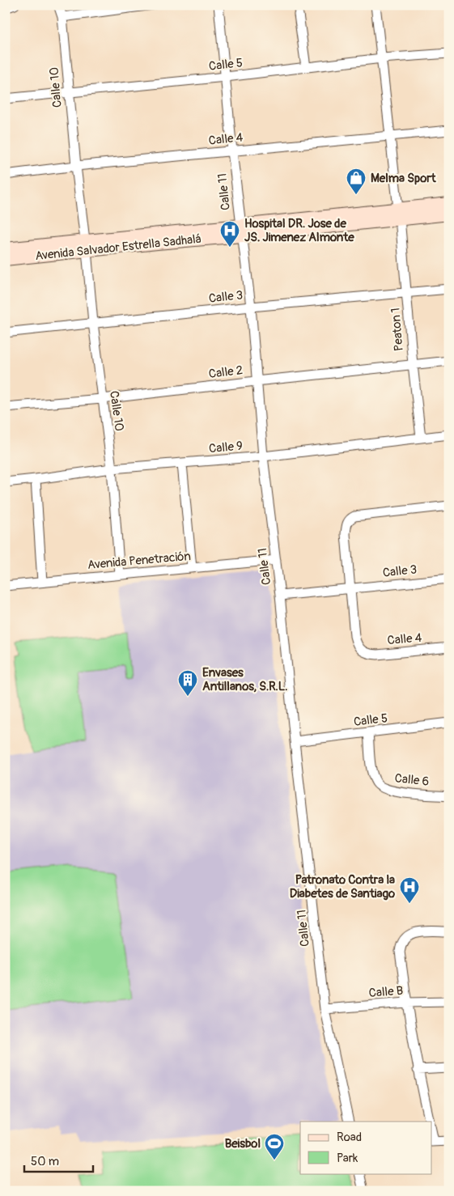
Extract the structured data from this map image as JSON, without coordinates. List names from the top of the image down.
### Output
{
  "streets": {
    "main road": ["Avenida Salvador Estrella Sadhalá"],
    "street": [
      "Calle 5",
      "Calle 10",
      "Calle 4",
      "Calle 11",
      "Calle 3",
      "Peaton 1",
      "Calle 2",
      "Calle 9",
      "Avenida Penetración",
      "Calle 6",
      "Calle B"
    ]
  },
  "crossings": [
    ["Calle 5", "Calle 10"],
    ["Calle 5", "Calle 11"],
    ["Calle 5", "Peaton 1"],
    ["Calle 5", "Calle 6"],
    ["Calle 10", "Calle 4"],
    ["Calle 10", "Avenida Salvador Estrella Sadhalá"],
    ["Calle 10", "Calle 3"],
    ["Calle 10", "Calle 2"],
    ["Calle 10", "Calle 9"],
    ["Calle 10", "Avenida Penetración"],
    ["Calle 4", "Calle 11"],
    ["Calle 4", "Calle 3"],
    ["Calle 4", "Peaton 1"],
    ["Calle 11", "Avenida Salvador Estrella Sadhalá"],
    ["Calle 11", "Calle 3"],
    ["Calle 11", "Calle 2"],
    ["Calle 11", "Calle 9"],
    ["Calle 11", "Avenida Penetración"],
    ["Calle 11", "Calle B"],
    ["Avenida Salvador Estrella Sadhalá", "Peaton 1"],
    ["Calle 3", "Peaton 1"],
    ["Peaton 1", "Calle 2"],
    ["Peaton 1", "Calle 9"]
  ],
  "places": {
    "shop": ["Melma Sport"],
    "hospital": ["Hospital DR. Jose de JS. Jimenez Almonte", "Patronato Contra la Diabetes de Santiago"],
    "building": ["Envases Antillanos, S.R.L."],
    "sports": ["Beisbol"]
  },
  "legend": ["Road", "Park"],
  "scale_bar": "50 m"
}
